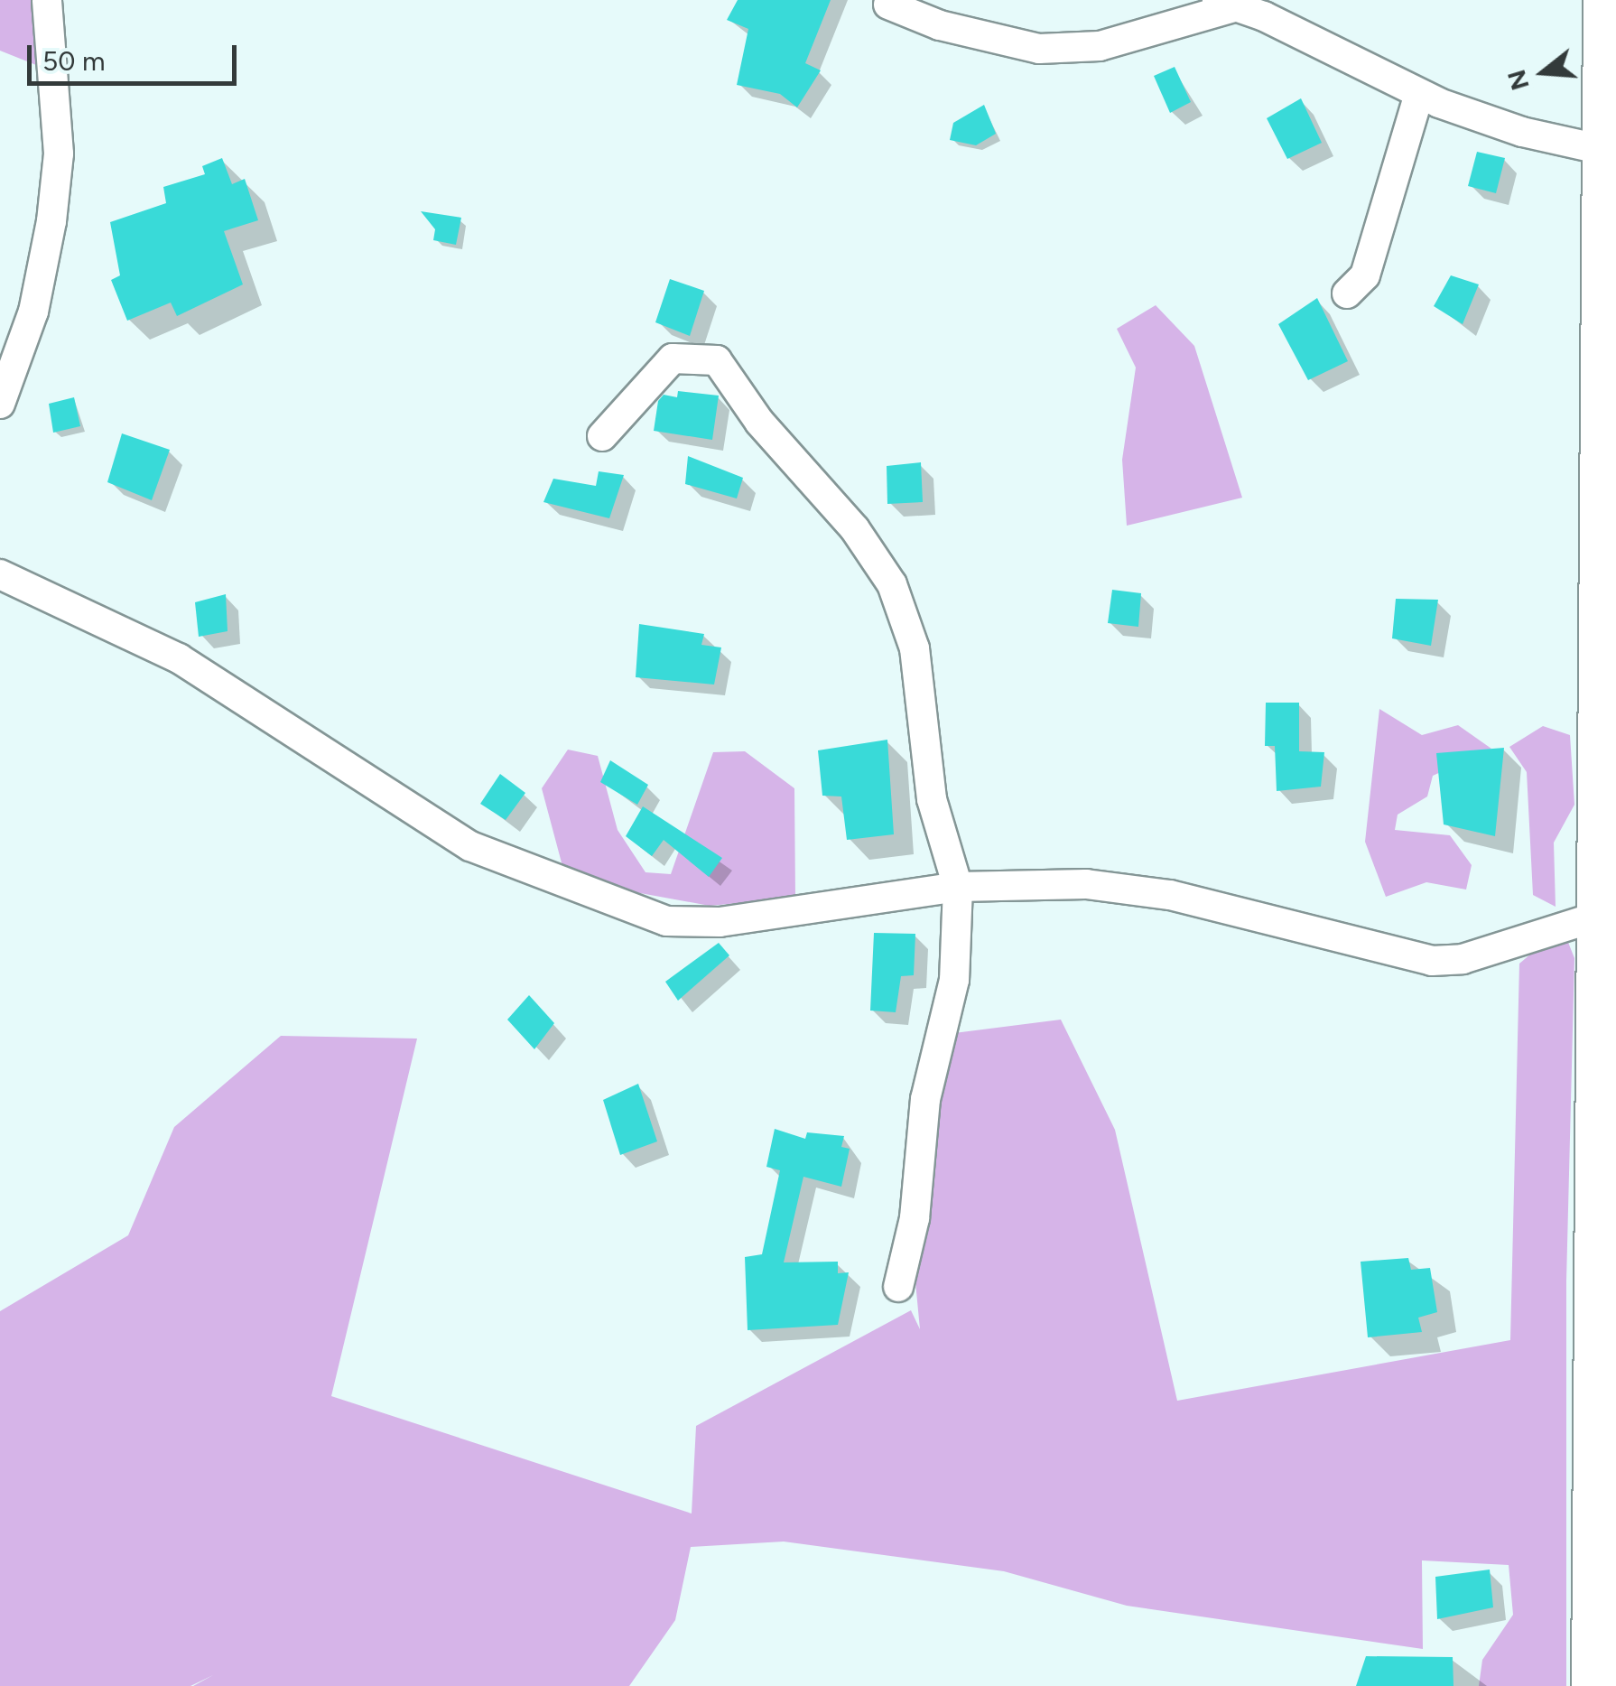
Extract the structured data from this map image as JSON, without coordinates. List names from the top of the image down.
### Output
{
  "scale_bar": "50 m",
  "north": "left"
}
